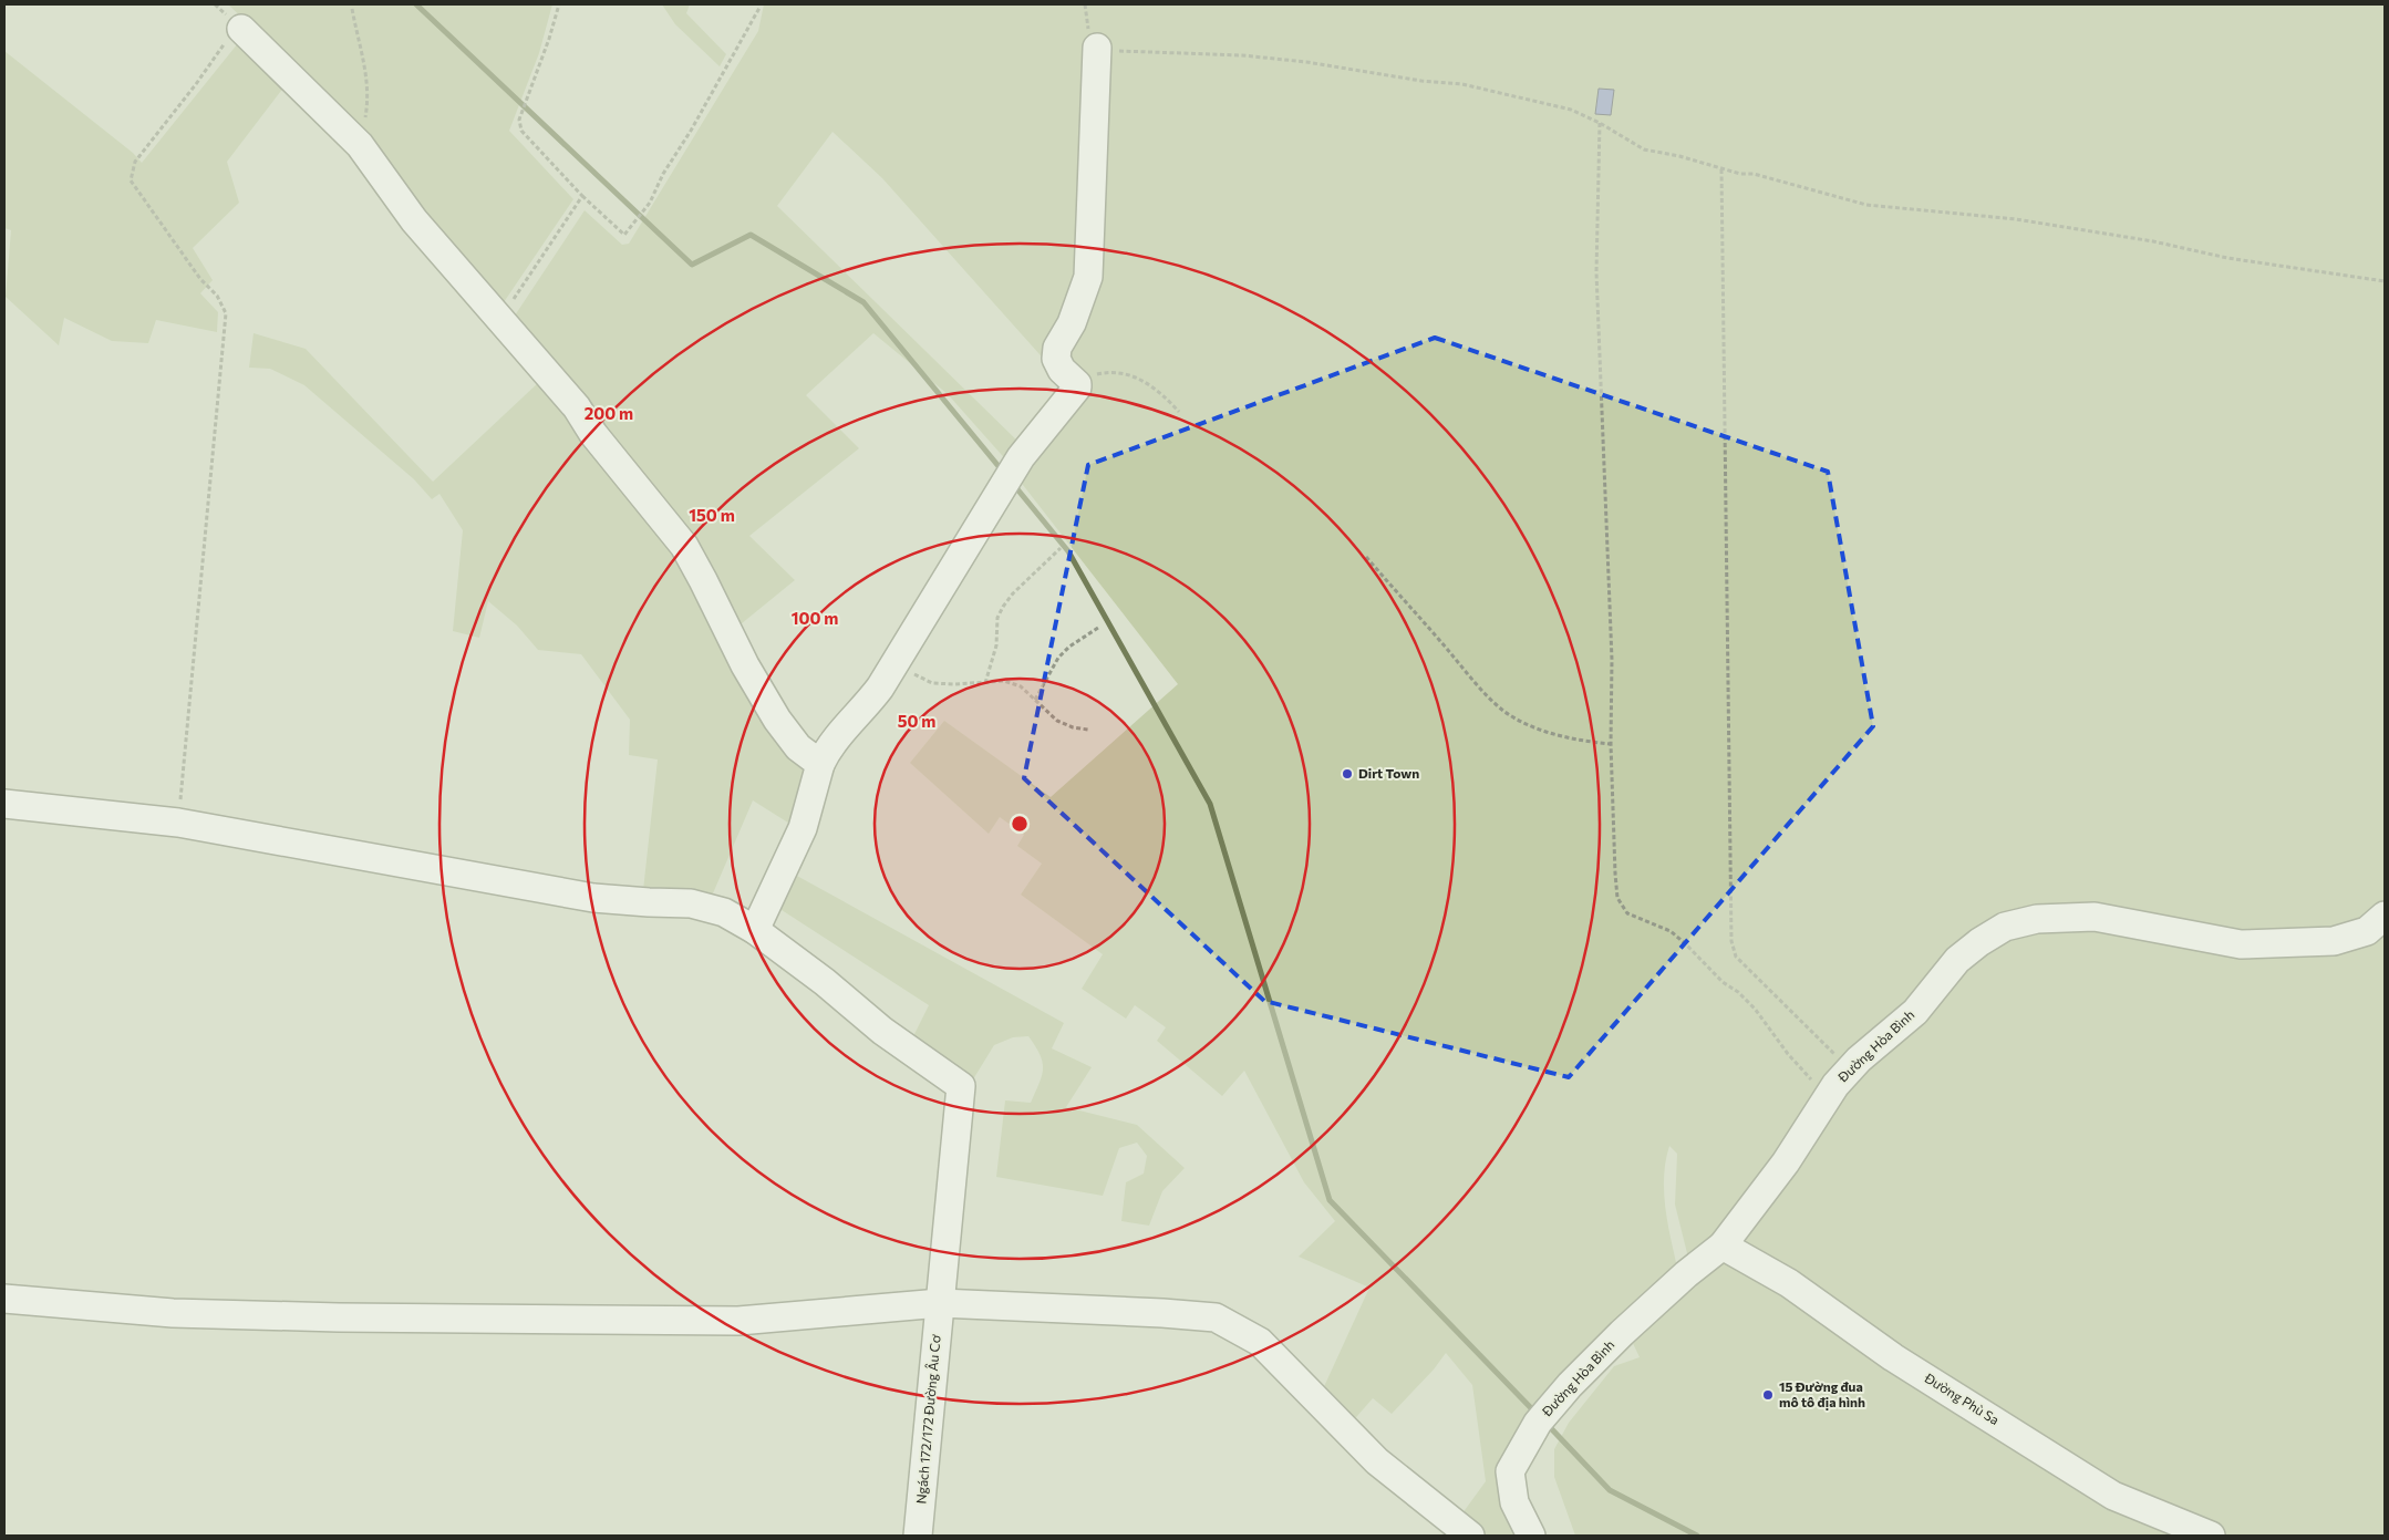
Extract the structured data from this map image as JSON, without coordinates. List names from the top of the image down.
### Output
{
  "streets": {
    "street": ["Đường Hòa Bình", "Đường Phù Sa", "Ngách 172/172 Đường Âu Cơ"]
  },
  "crossings": [
    ["Đường Hòa Bình", "Đường Phù Sa"]
  ],
  "places": ["Dirt Town", "15 Đường đua mô tô địa hình"],
  "rings": [
    "200 m",
    "150 m",
    "100 m",
    "50 m"
  ]
}
